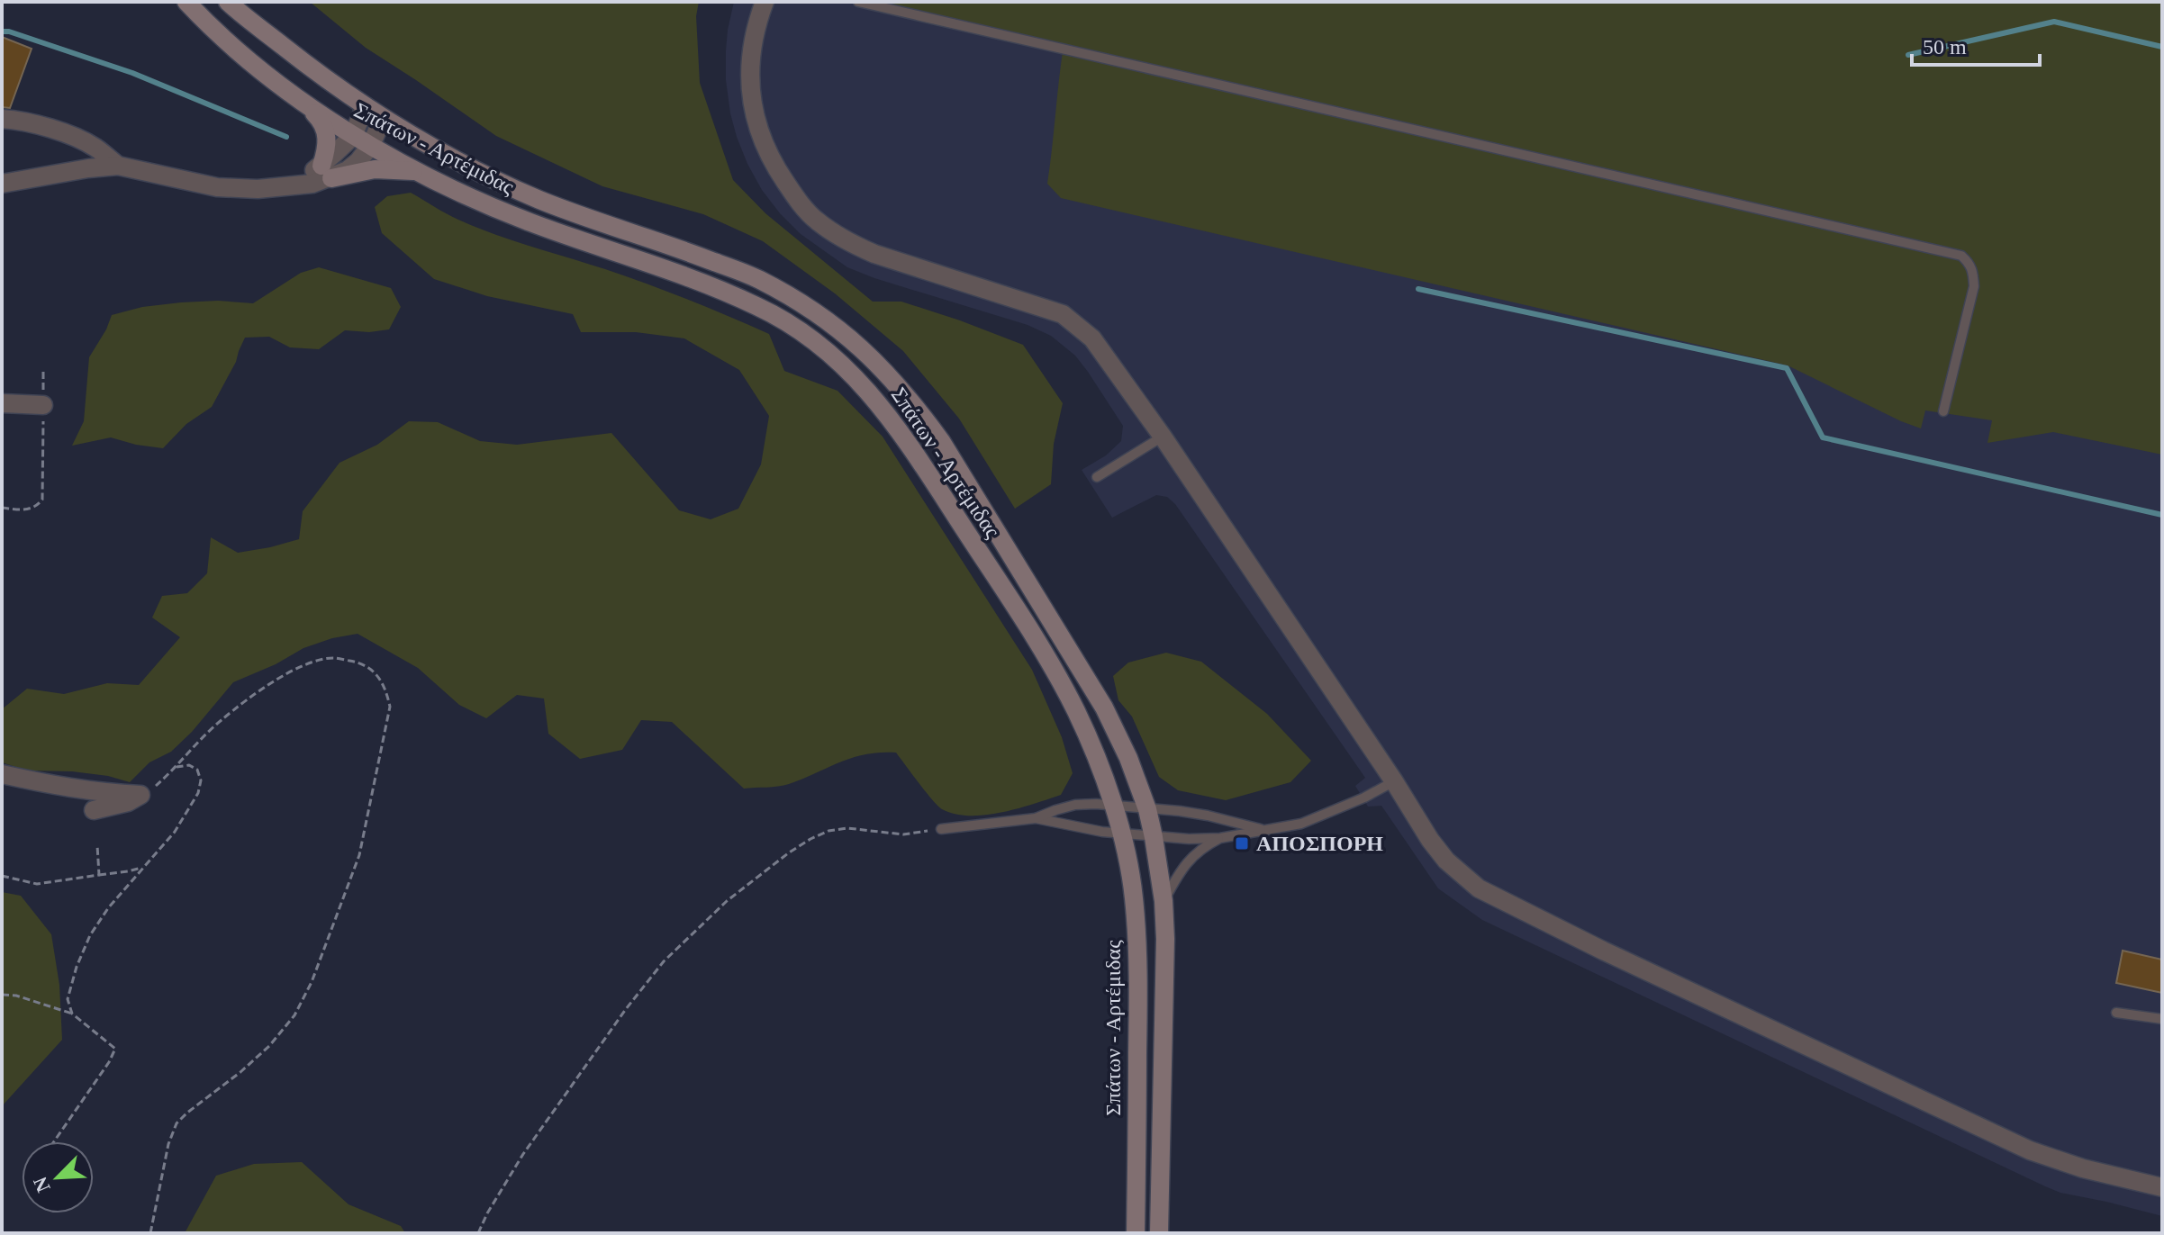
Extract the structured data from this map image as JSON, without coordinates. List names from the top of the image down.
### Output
{
  "streets": {
    "main road": ["Σπάτων - Αρτέμιδας"]
  },
  "places": {
    "transit": ["ΑΠΟΣΠΟΡΗ"]
  },
  "scale_bar": "50 m",
  "north": "bottom left"
}
